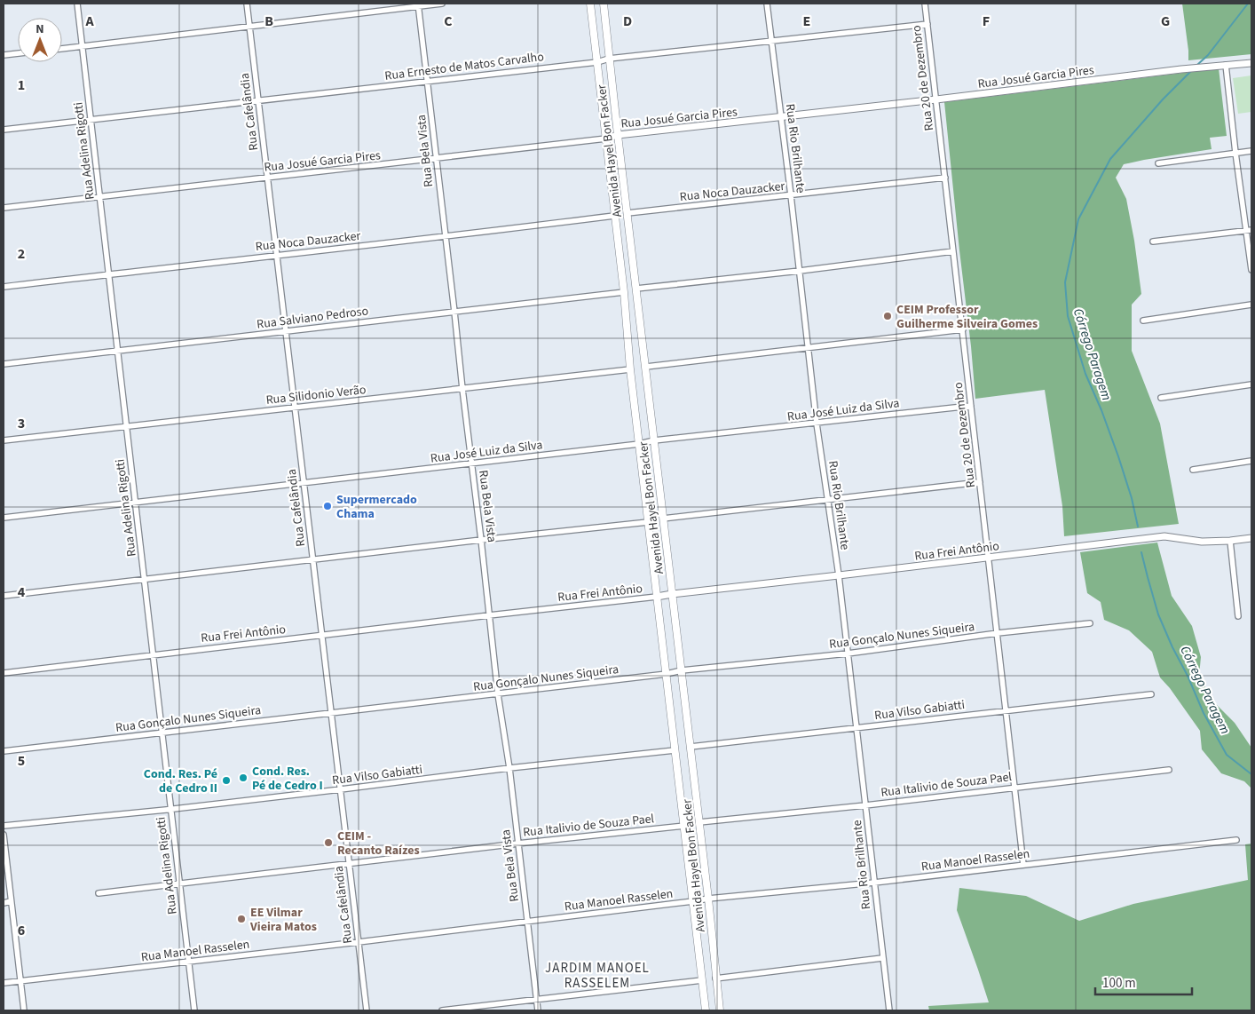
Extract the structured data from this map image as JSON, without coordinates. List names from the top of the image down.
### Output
{
  "streets": {
    "main road": ["Avenida Hayel Bon Facker"],
    "street": [
      "Rua Ernesto de Matos Carvalho",
      "Rua Josué Garcia Pires",
      "Rua 20 de Dezembro",
      "Rua Cafelândia",
      "Rua Rio Brilhante",
      "Rua Adelina Rigotti",
      "Rua Bela Vista",
      "Rua Noca Dauzacker",
      "Rua Salviano Pedroso",
      "Rua Silidonio Verão",
      "Rua José Luiz da Silva",
      "Rua Frei Antônio",
      "Rua Gonçalo Nunes Siqueira",
      "Rua Vilso Gabiatti",
      "Rua Italivio de Souza Pael",
      "Rua Manoel Rasselen"
    ]
  },
  "crossings": [
    ["Rua Ernesto de Matos Carvalho", "Rua 20 de Dezembro"],
    ["Rua Ernesto de Matos Carvalho", "Rua Cafelândia"],
    ["Rua Ernesto de Matos Carvalho", "Rua Rio Brilhante"],
    ["Rua Ernesto de Matos Carvalho", "Rua Adelina Rigotti"],
    ["Rua Ernesto de Matos Carvalho", "Rua Bela Vista"],
    ["Rua Ernesto de Matos Carvalho", "Avenida Hayel Bon Facker"],
    ["Rua Josué Garcia Pires", "Rua 20 de Dezembro"],
    ["Rua Josué Garcia Pires", "Rua Cafelândia"],
    ["Rua Josué Garcia Pires", "Rua Rio Brilhante"],
    ["Rua Josué Garcia Pires", "Rua Adelina Rigotti"],
    ["Rua Josué Garcia Pires", "Rua Bela Vista"],
    ["Rua Josué Garcia Pires", "Avenida Hayel Bon Facker"],
    ["Rua 20 de Dezembro", "Rua Noca Dauzacker"],
    ["Rua 20 de Dezembro", "Rua José Luiz da Silva"],
    ["Rua 20 de Dezembro", "Rua Frei Antônio"],
    ["Rua 20 de Dezembro", "Rua Gonçalo Nunes Siqueira"],
    ["Rua 20 de Dezembro", "Rua Vilso Gabiatti"],
    ["Rua 20 de Dezembro", "Rua Italivio de Souza Pael"],
    ["Rua 20 de Dezembro", "Rua Manoel Rasselen"],
    ["Rua Cafelândia", "Rua Noca Dauzacker"],
    ["Rua Cafelândia", "Rua Salviano Pedroso"],
    ["Rua Cafelândia", "Rua Silidonio Verão"],
    ["Rua Cafelândia", "Rua José Luiz da Silva"],
    ["Rua Cafelândia", "Rua Frei Antônio"],
    ["Rua Cafelândia", "Rua Gonçalo Nunes Siqueira"],
    ["Rua Cafelândia", "Rua Vilso Gabiatti"],
    ["Rua Cafelândia", "Rua Italivio de Souza Pael"],
    ["Rua Cafelândia", "Rua Manoel Rasselen"],
    ["Rua Rio Brilhante", "Rua Noca Dauzacker"],
    ["Rua Rio Brilhante", "Rua José Luiz da Silva"],
    ["Rua Rio Brilhante", "Rua Frei Antônio"],
    ["Rua Rio Brilhante", "Rua Gonçalo Nunes Siqueira"],
    ["Rua Rio Brilhante", "Rua Vilso Gabiatti"],
    ["Rua Rio Brilhante", "Rua Italivio de Souza Pael"],
    ["Rua Rio Brilhante", "Rua Manoel Rasselen"],
    ["Rua Adelina Rigotti", "Rua Noca Dauzacker"],
    ["Rua Adelina Rigotti", "Rua Salviano Pedroso"],
    ["Rua Adelina Rigotti", "Rua Silidonio Verão"],
    ["Rua Adelina Rigotti", "Rua José Luiz da Silva"],
    ["Rua Adelina Rigotti", "Rua Frei Antônio"],
    ["Rua Adelina Rigotti", "Rua Gonçalo Nunes Siqueira"],
    ["Rua Adelina Rigotti", "Rua Vilso Gabiatti"],
    ["Rua Adelina Rigotti", "Rua Italivio de Souza Pael"],
    ["Rua Adelina Rigotti", "Rua Manoel Rasselen"],
    ["Rua Bela Vista", "Rua Noca Dauzacker"],
    ["Rua Bela Vista", "Rua Salviano Pedroso"],
    ["Rua Bela Vista", "Rua Silidonio Verão"],
    ["Rua Bela Vista", "Rua José Luiz da Silva"],
    ["Rua Bela Vista", "Rua Frei Antônio"],
    ["Rua Bela Vista", "Rua Gonçalo Nunes Siqueira"],
    ["Rua Bela Vista", "Rua Vilso Gabiatti"],
    ["Rua Bela Vista", "Rua Italivio de Souza Pael"],
    ["Rua Bela Vista", "Rua Manoel Rasselen"],
    ["Avenida Hayel Bon Facker", "Rua Noca Dauzacker"],
    ["Avenida Hayel Bon Facker", "Rua Salviano Pedroso"],
    ["Avenida Hayel Bon Facker", "Rua Silidonio Verão"],
    ["Avenida Hayel Bon Facker", "Rua José Luiz da Silva"],
    ["Avenida Hayel Bon Facker", "Rua Frei Antônio"],
    ["Avenida Hayel Bon Facker", "Rua Gonçalo Nunes Siqueira"],
    ["Avenida Hayel Bon Facker", "Rua Vilso Gabiatti"],
    ["Avenida Hayel Bon Facker", "Rua Italivio de Souza Pael"],
    ["Avenida Hayel Bon Facker", "Rua Manoel Rasselen"]
  ],
  "districts": ["JARDIM MANOEL RASSELEM"],
  "water": ["Córrego Paragem"],
  "places": [
    "CEIM Professor Guilherme Silveira Gomes",
    "Supermercado Chama",
    "Cond. Res. Pé de Cedro I",
    "Cond. Res. Pé de Cedro II",
    "CEIM - Recanto Raízes",
    "EE Vilmar Vieira Matos"
  ],
  "scale_bar": "100 m",
  "north": "top",
  "grid": {
    "columns": [
      "A",
      "B",
      "C",
      "D",
      "E",
      "F",
      "G"
    ],
    "rows": [
      "1",
      "2",
      "3",
      "4",
      "5",
      "6"
    ]
  }
}
